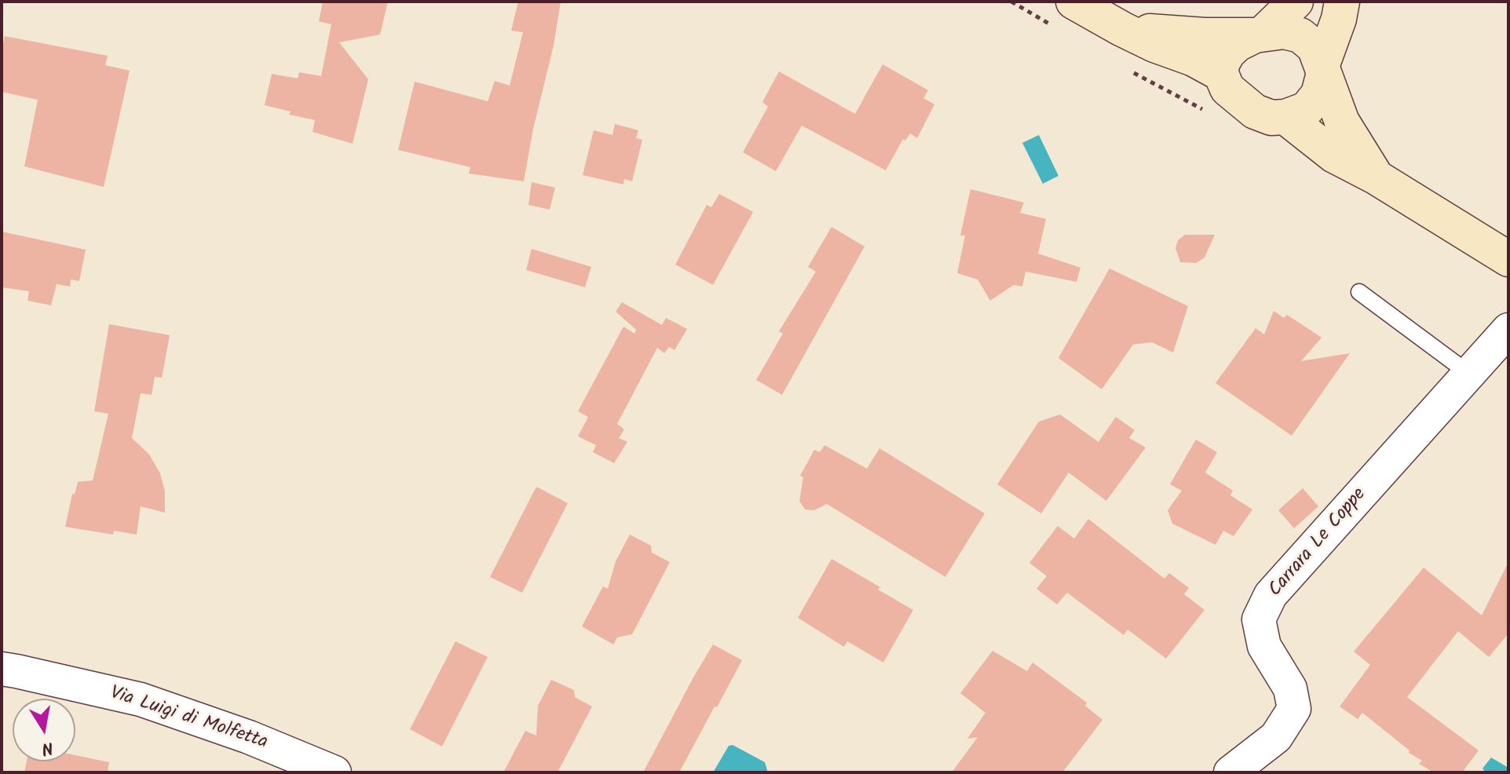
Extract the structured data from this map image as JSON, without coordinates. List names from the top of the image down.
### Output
{
  "streets": {
    "street": ["Carrara Le Coppe", "Via Luigi di Molfetta"]
  },
  "north": "bottom"
}
